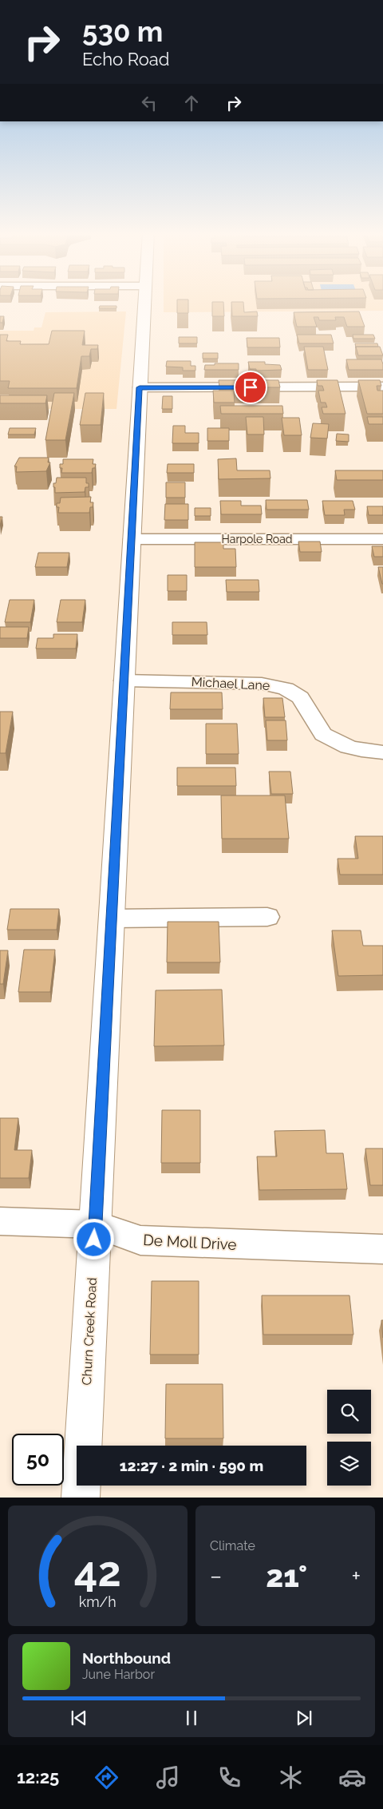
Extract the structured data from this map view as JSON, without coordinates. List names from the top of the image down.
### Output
{
  "streets": {
    "main road": ["Churn Creek Road"],
    "street": ["Harpole Road", "Michael Lane", "De Moll Drive"]
  },
  "crossings": [
    ["Harpole Road", "Churn Creek Road"],
    ["Michael Lane", "Churn Creek Road"],
    ["De Moll Drive", "Churn Creek Road"]
  ],
  "page": {
    "turn": ["530 m", "Echo Road"],
    "limit": "50",
    "trip": "12:27 · 2 min · 590 m",
    "tile": "Climate",
    "heat": ["−", "21°", "+"],
    "song": ["Northbound", "June Harbor"],
    "tabs": "12:25",
    "gauge": ["42", "km/h"]
  }
}
